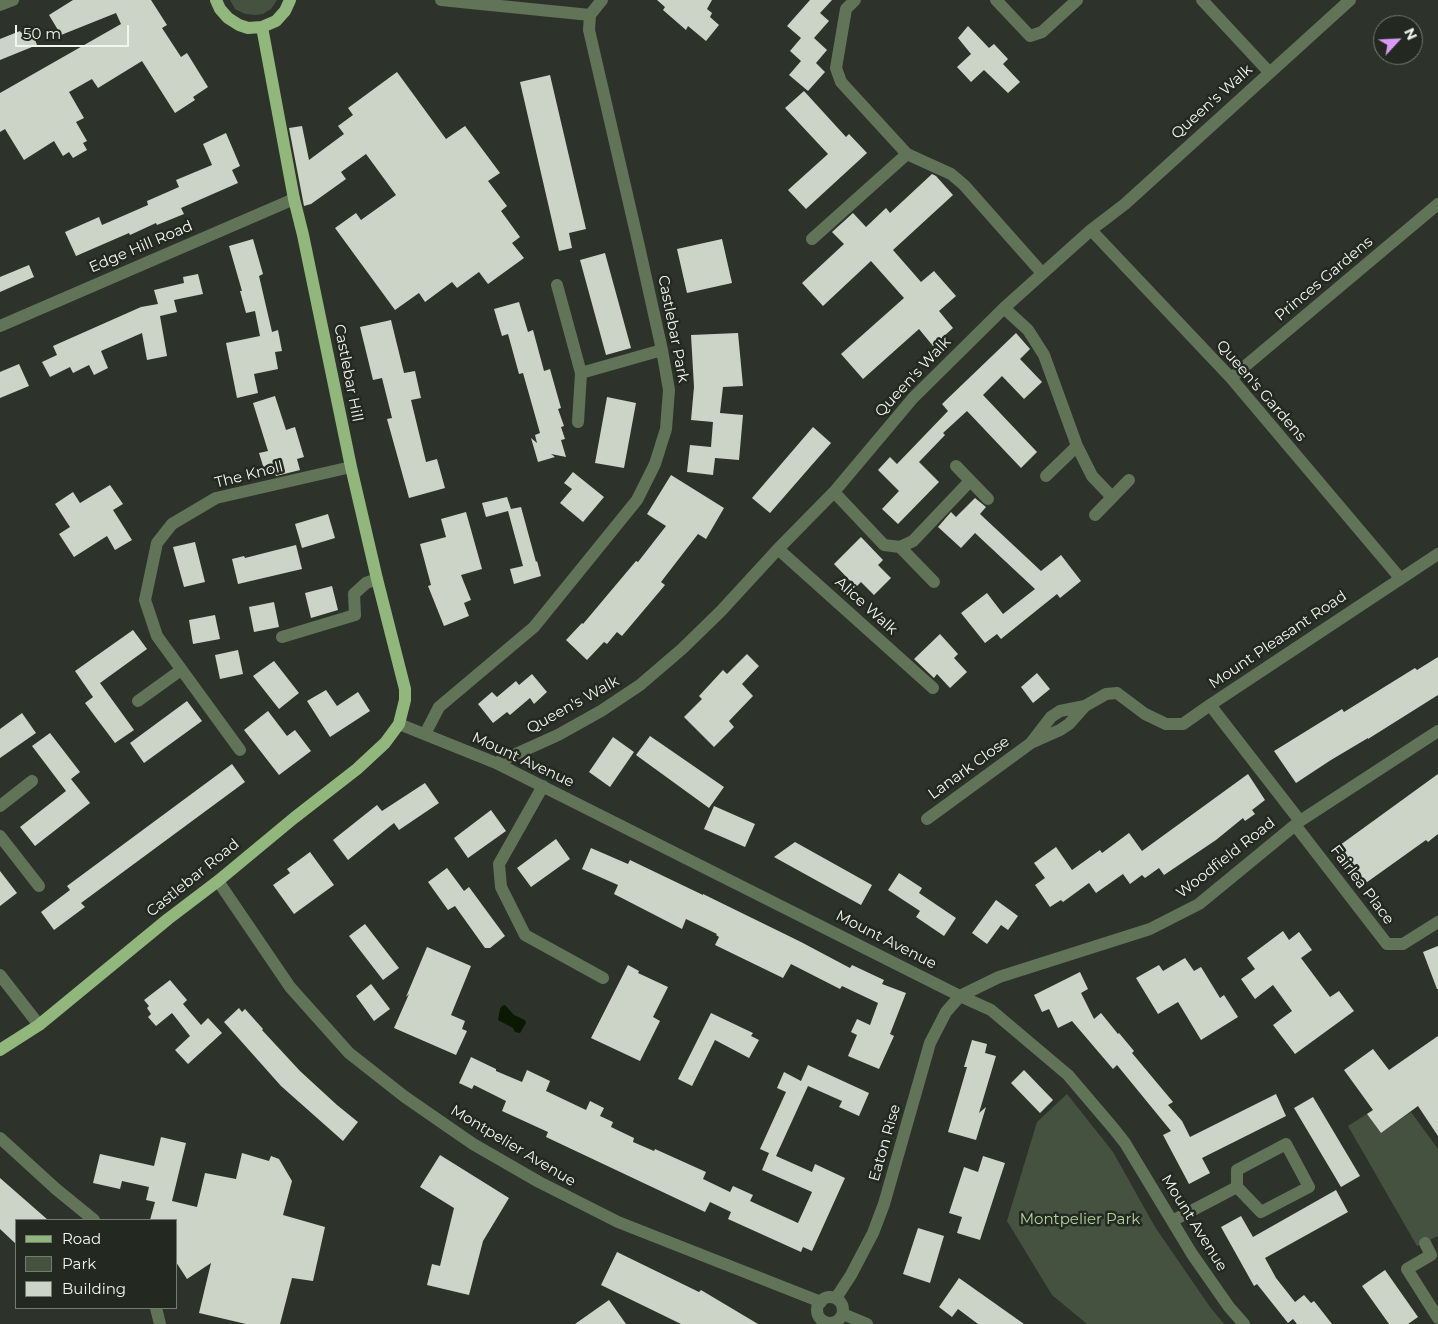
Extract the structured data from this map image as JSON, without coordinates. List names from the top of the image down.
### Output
{
  "streets": {
    "main road": ["Castlebar Hill", "Castlebar Road"],
    "street": [
      "Queen's Walk",
      "Edge Hill Road",
      "Princes Gardens",
      "Castlebar Park",
      "Queen's Gardens",
      "The Knoll",
      "Alice Walk",
      "Mount Pleasant Road",
      "Mount Avenue",
      "Lanark Close",
      "Woodfield Road",
      "Fairlea Place",
      "Eaton Rise",
      "Montpelier Avenue"
    ]
  },
  "crossings": [
    ["Queen's Walk", "Queen's Gardens"],
    ["Queen's Walk", "Alice Walk"],
    ["Queen's Walk", "Mount Avenue"],
    ["Edge Hill Road", "Castlebar Hill"],
    ["Princes Gardens", "Queen's Gardens"],
    ["Castlebar Park", "Mount Avenue"],
    ["Castlebar Hill", "The Knoll"],
    ["Castlebar Hill", "Mount Avenue"],
    ["Castlebar Hill", "Castlebar Road"],
    ["Queen's Gardens", "Mount Pleasant Road"],
    ["Mount Pleasant Road", "Lanark Close"],
    ["Mount Pleasant Road", "Woodfield Road"],
    ["Mount Pleasant Road", "Fairlea Place"],
    ["Mount Avenue", "Woodfield Road"],
    ["Mount Avenue", "Castlebar Road"],
    ["Mount Avenue", "Eaton Rise"],
    ["Woodfield Road", "Fairlea Place"],
    ["Woodfield Road", "Eaton Rise"],
    ["Castlebar Road", "Montpelier Avenue"],
    ["Eaton Rise", "Montpelier Avenue"]
  ],
  "parks": ["Montpelier Park"],
  "legend": ["Road", "Park", "Building"],
  "scale_bar": "50 m",
  "north": "top right"
}
